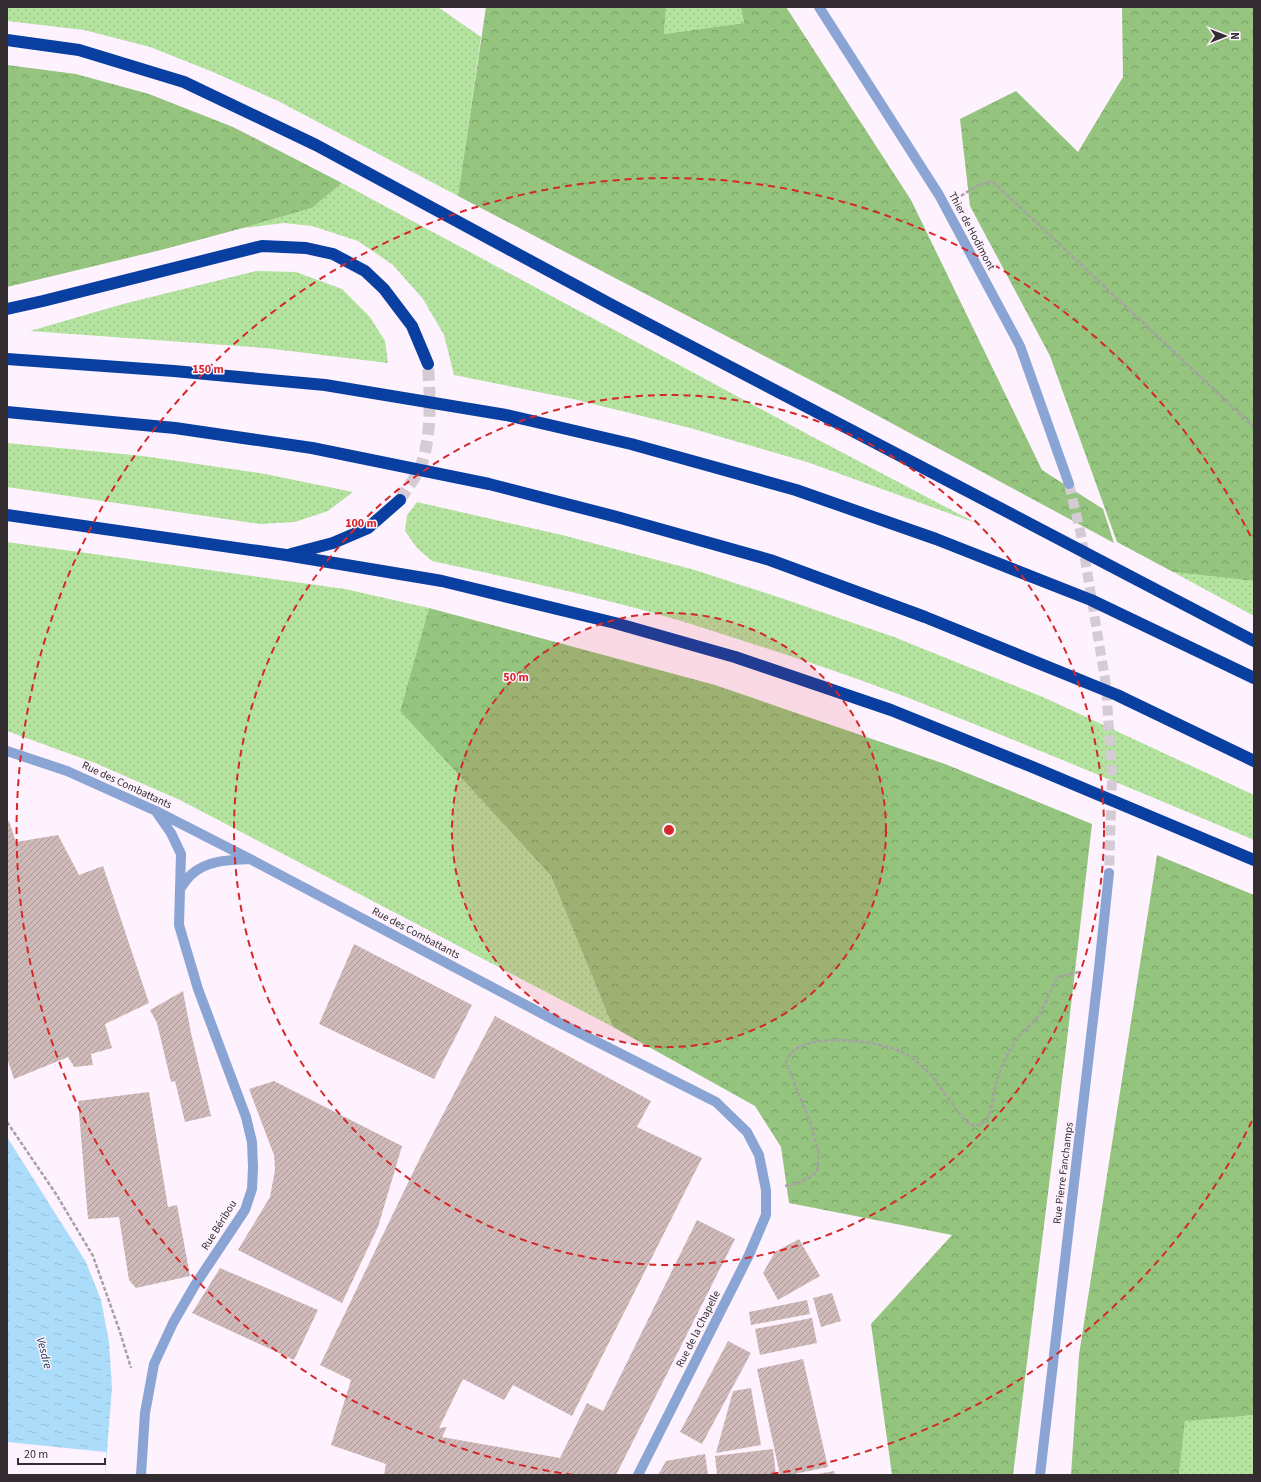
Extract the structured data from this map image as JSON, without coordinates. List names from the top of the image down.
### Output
{
  "streets": {
    "street": [
      "Thier de Hodimont",
      "Rue des Combattants",
      "Rue Pierre Fanchamps",
      "Rue Béribou",
      "Rue de la Chapelle"
    ]
  },
  "crossings": [
    ["Rue des Combattants", "Rue Béribou"],
    ["Rue des Combattants", "Rue de la Chapelle"]
  ],
  "water": ["Vesdre"],
  "scale_bar": "20 m",
  "north": "right",
  "rings": ["150 m", "100 m", "50 m"]
}
